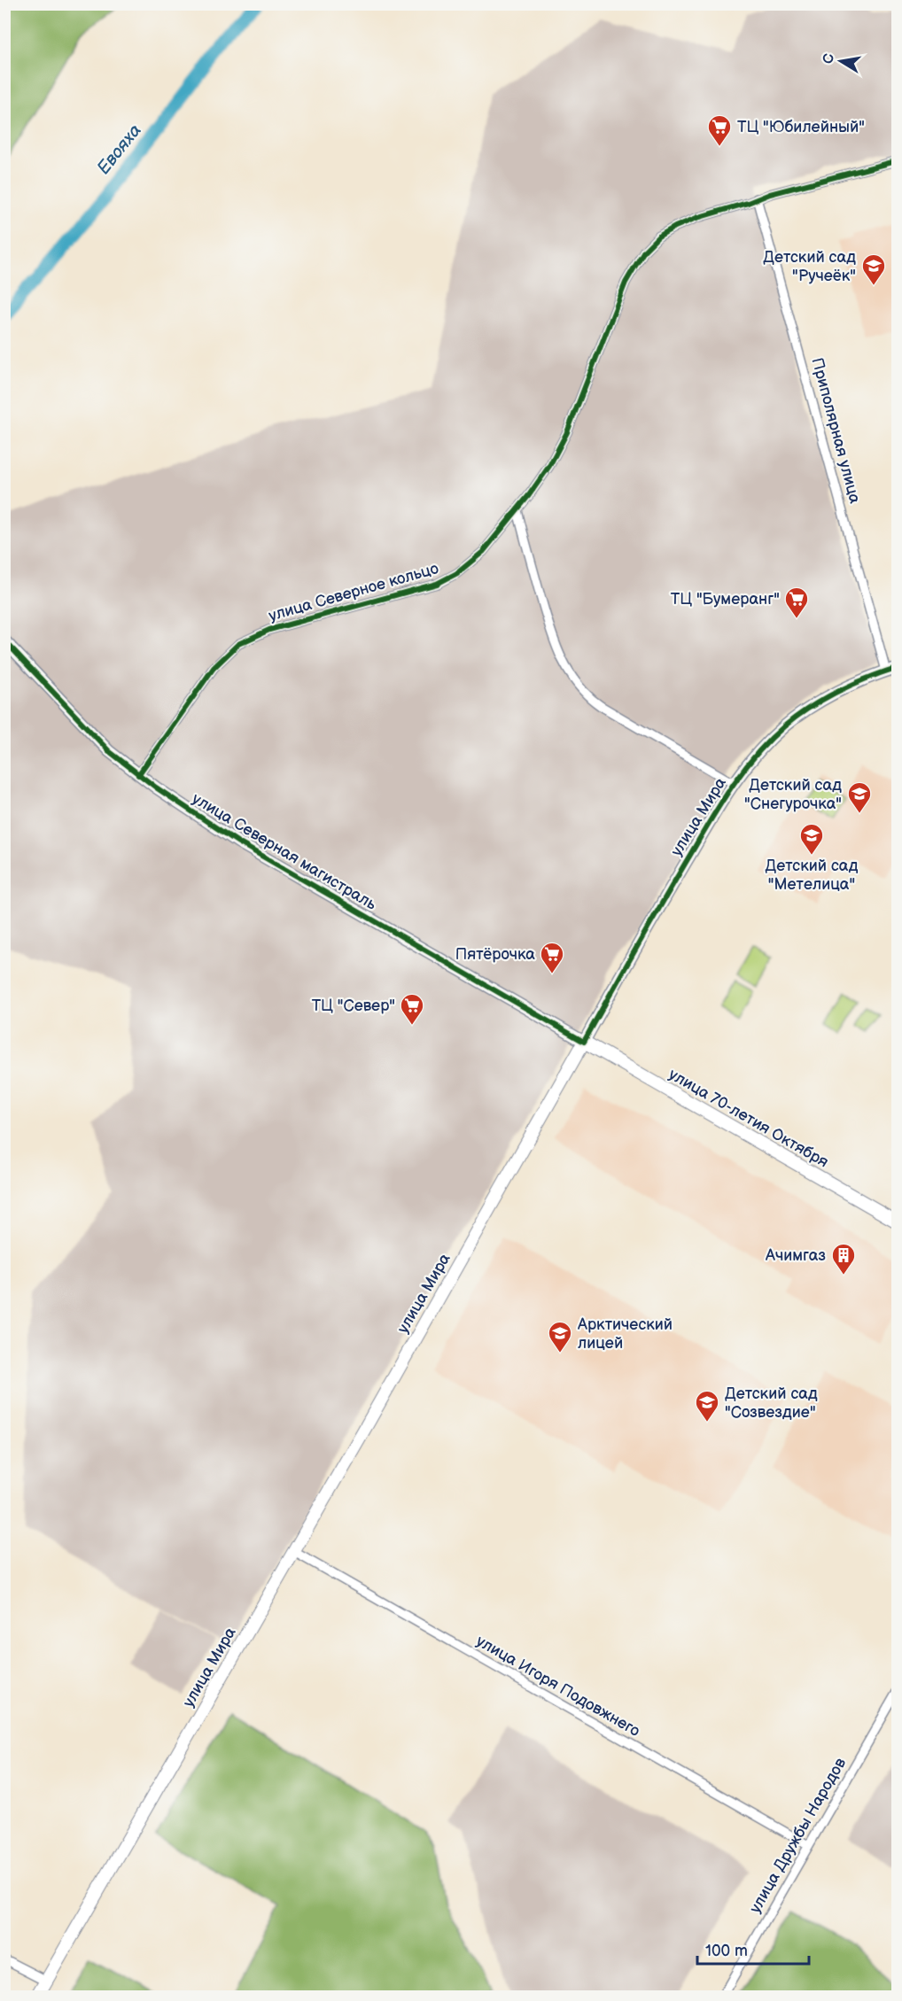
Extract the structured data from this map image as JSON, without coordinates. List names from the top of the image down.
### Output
{
  "streets": {
    "main road": ["улица Мира", "улица 70-летия Октября"],
    "street": [
      "Приполярная улица",
      "улица Северное кольцо",
      "улица Северная магистраль",
      "улица Игоря Подовжнего",
      "улица Дружбы Народов"
    ]
  },
  "crossings": [
    ["Приполярная улица", "улица Северное кольцо"],
    ["Приполярная улица", "улица Мира"],
    ["улица Северное кольцо", "улица Северная магистраль"],
    ["улица Мира", "улица Северная магистраль"],
    ["улица Мира", "улица 70-летия Октября"],
    ["улица Мира", "улица Игоря Подовжнего"],
    ["улица Северная магистраль", "улица 70-летия Октября"],
    ["улица Игоря Подовжнего", "улица Дружбы Народов"]
  ],
  "water": ["Евояха"],
  "places": {
    "supermarket": [
      "ТЦ \"Юбилейный\"",
      "ТЦ \"Бумеранг\"",
      "Пятёрочка",
      "ТЦ \"Север\""
    ],
    "school or university": [
      "Детский сад \"Ручеёк\"",
      "Детский сад \"Снегурочка\"",
      "Детский сад \"Метелица\"",
      "Арктический лицей",
      "Детский сад \"Созвездие\""
    ],
    "building": ["Ачимгаз"]
  },
  "scale_bar": "100 m",
  "north": "left"
}
